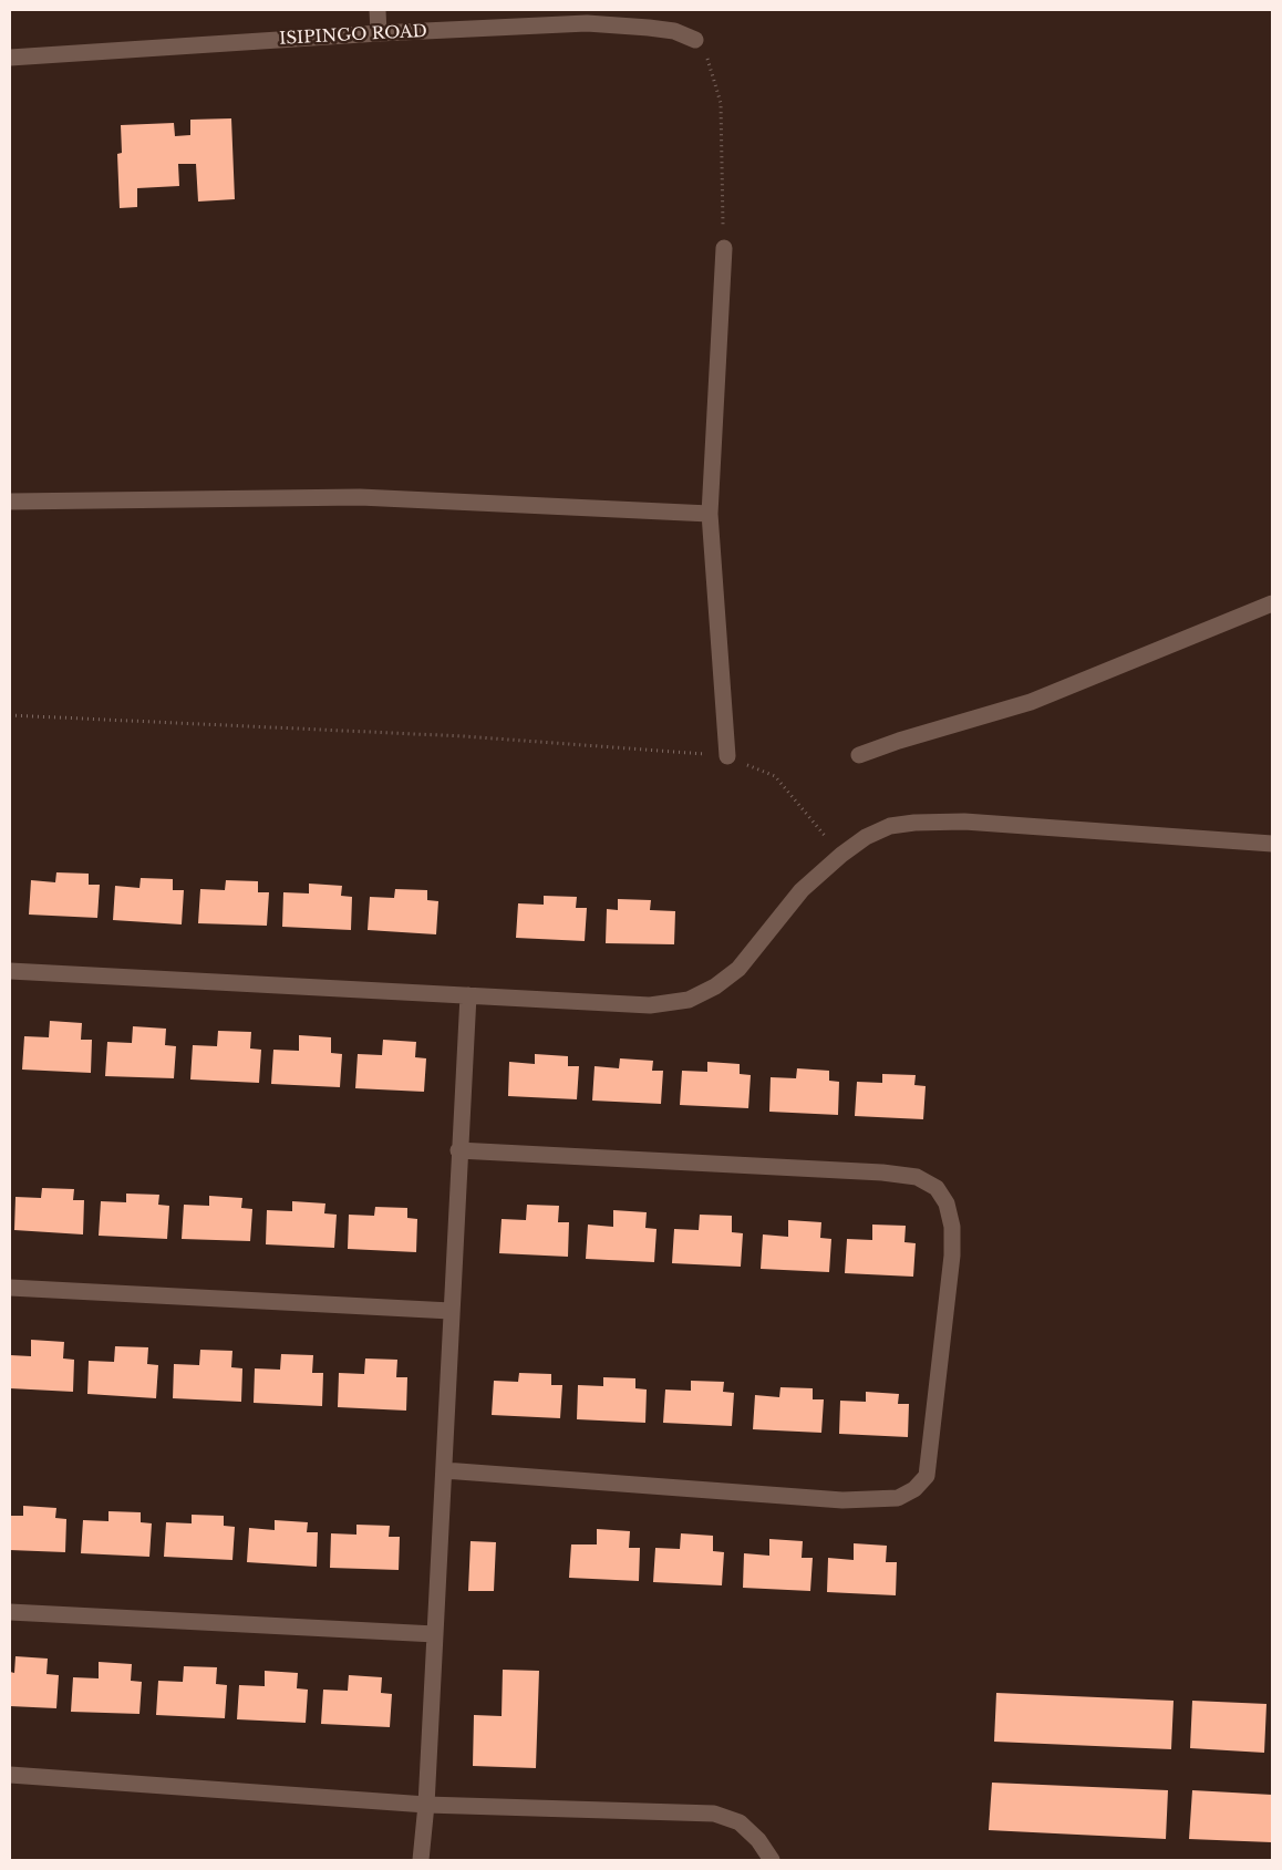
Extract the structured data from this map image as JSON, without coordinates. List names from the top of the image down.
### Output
{
  "streets": {
    "street": ["ISIPINGO ROAD"]
  }
}
